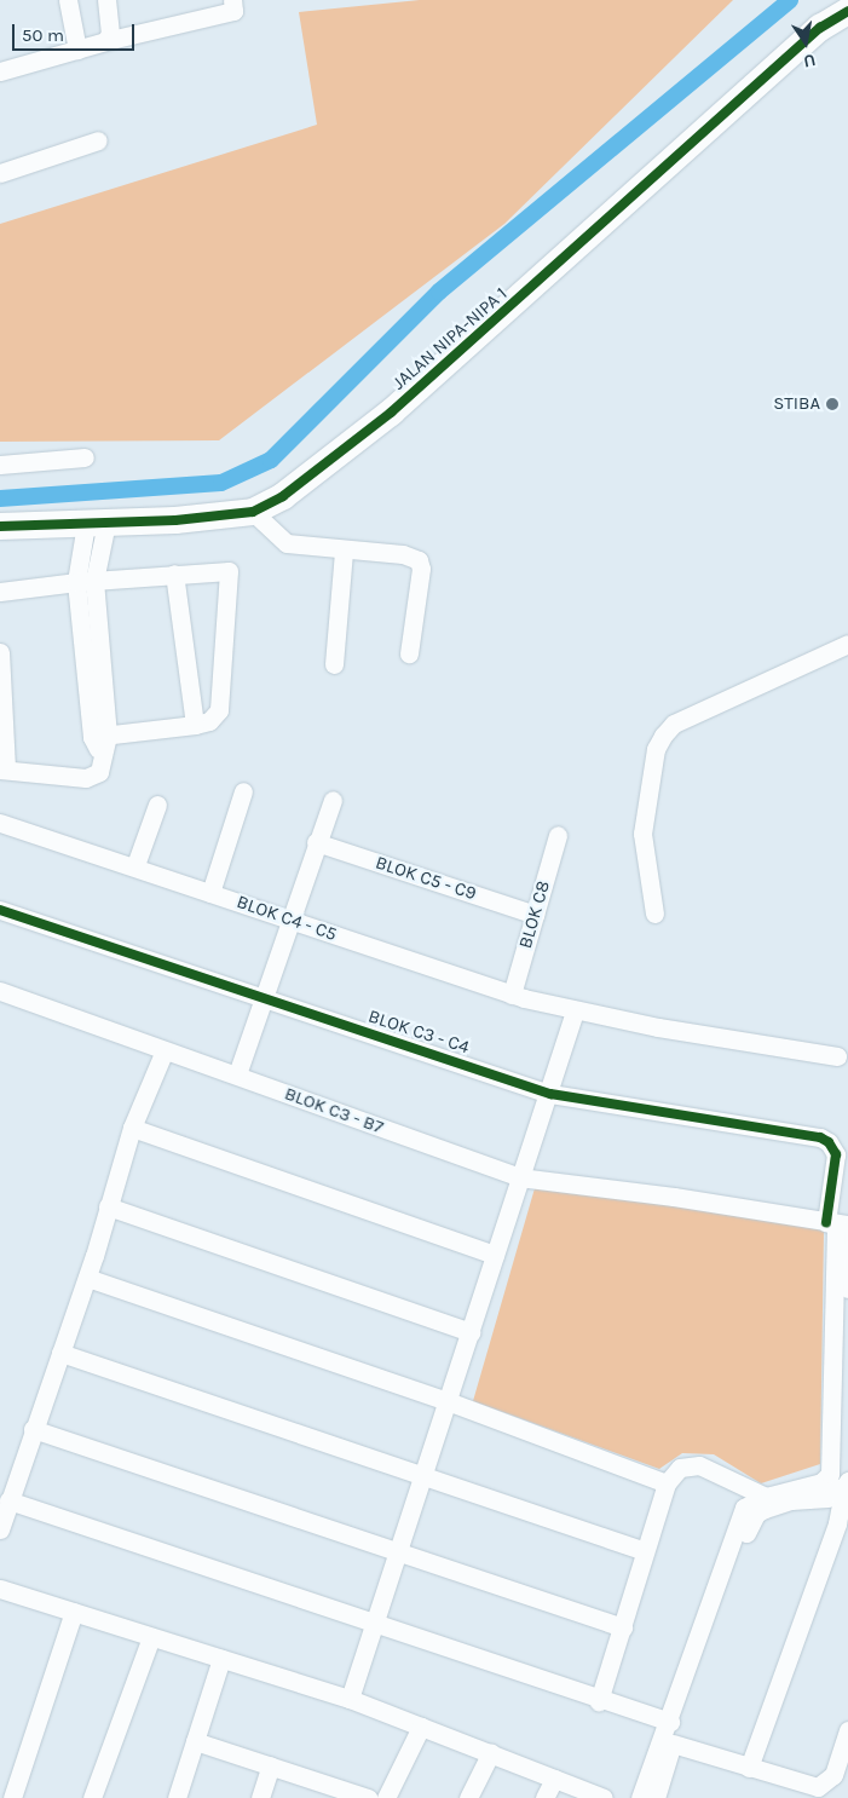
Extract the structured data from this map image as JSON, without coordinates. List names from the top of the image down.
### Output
{
  "streets": {
    "street": [
      "JALAN NIPA-NIPA 1",
      "BLOK C5 - C9",
      "BLOK C8",
      "BLOK C4 - C5",
      "BLOK C3 - C4",
      "BLOK C3 - B7"
    ]
  },
  "crossings": [
    ["BLOK C5 - C9", "BLOK C8"],
    ["BLOK C8", "BLOK C4 - C5"],
    ["BLOK C3 - C4", "BLOK C3 - B7"]
  ],
  "places": ["STIBA"],
  "scale_bar": "50 m",
  "north": "bottom"
}
